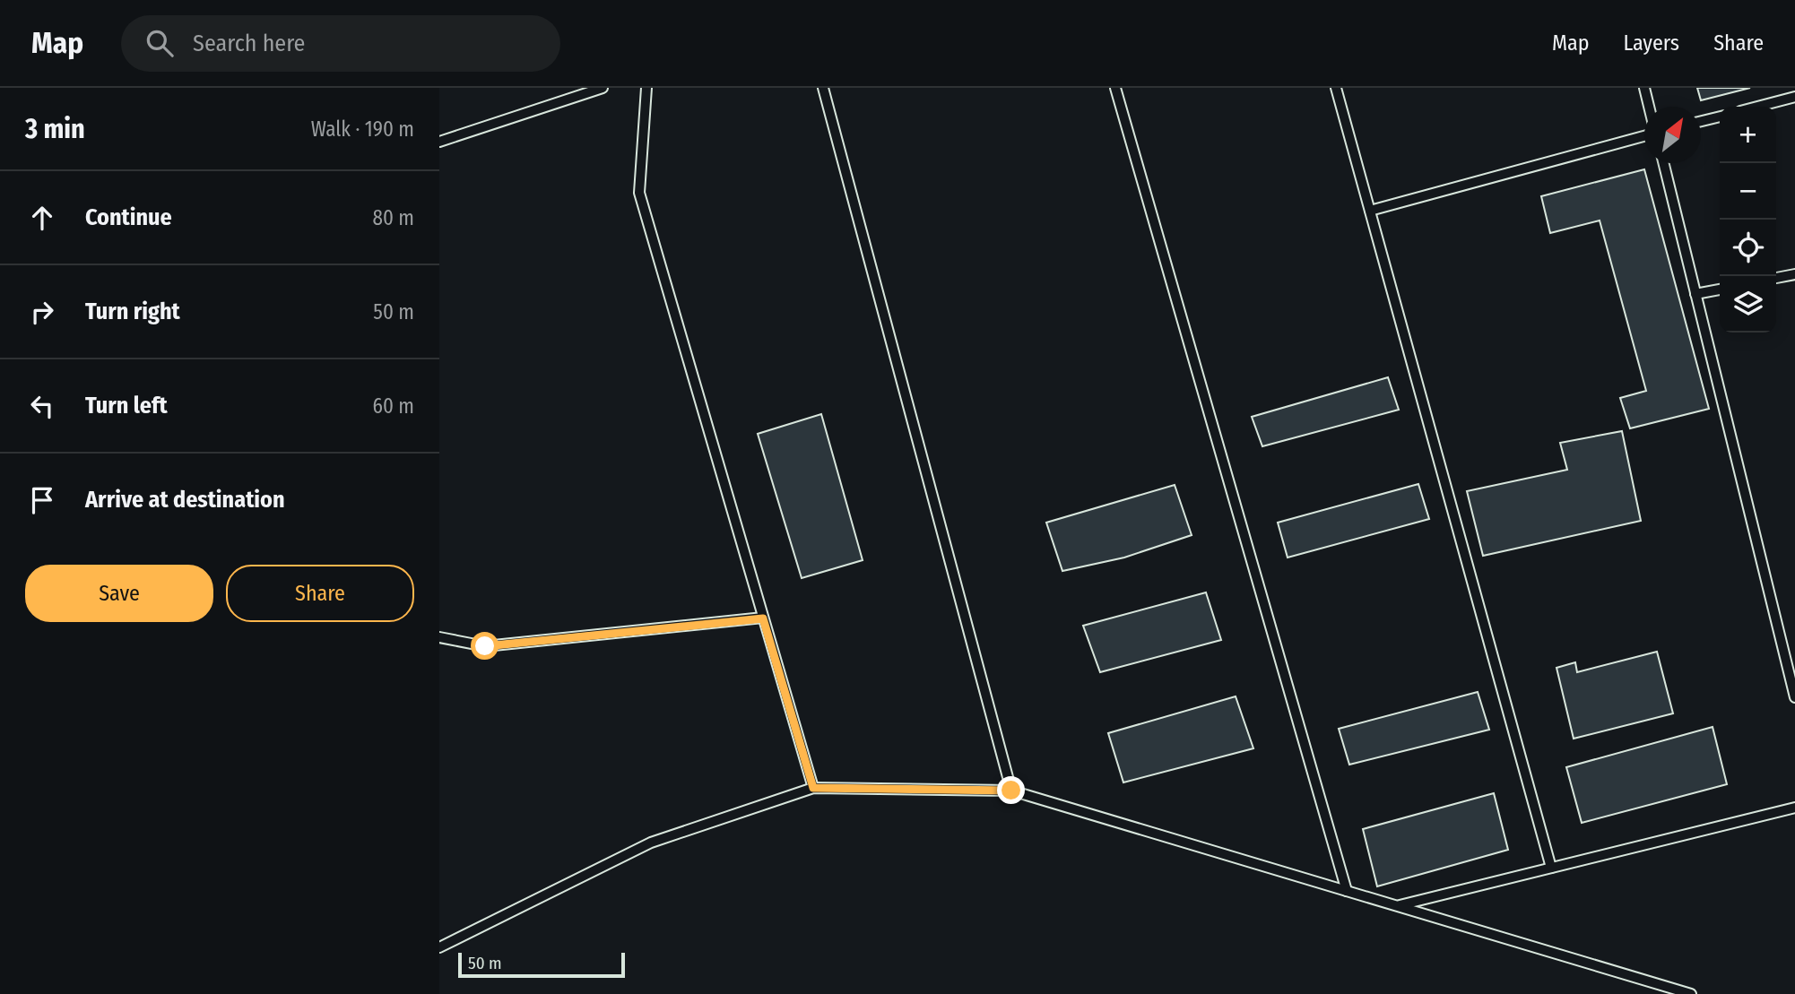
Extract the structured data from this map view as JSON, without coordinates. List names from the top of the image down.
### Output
{
  "scale_bar": "50 m",
  "north": "top right",
  "page": {
    "header": "Map",
    "search": "Search here",
    "nav": ["Map", "Layers", "Share"],
    "heading": ["3 min", "Walk · 190 m"],
    "map_buttons": ["+", "−"],
    "list": [
      ["Continue", "80 m"],
      ["Turn right", "50 m"],
      ["Turn left", "60 m"],
      "Arrive at destination"
    ],
    "buttons": ["Save", "Share"],
    "scale": "50 m"
  }
}
